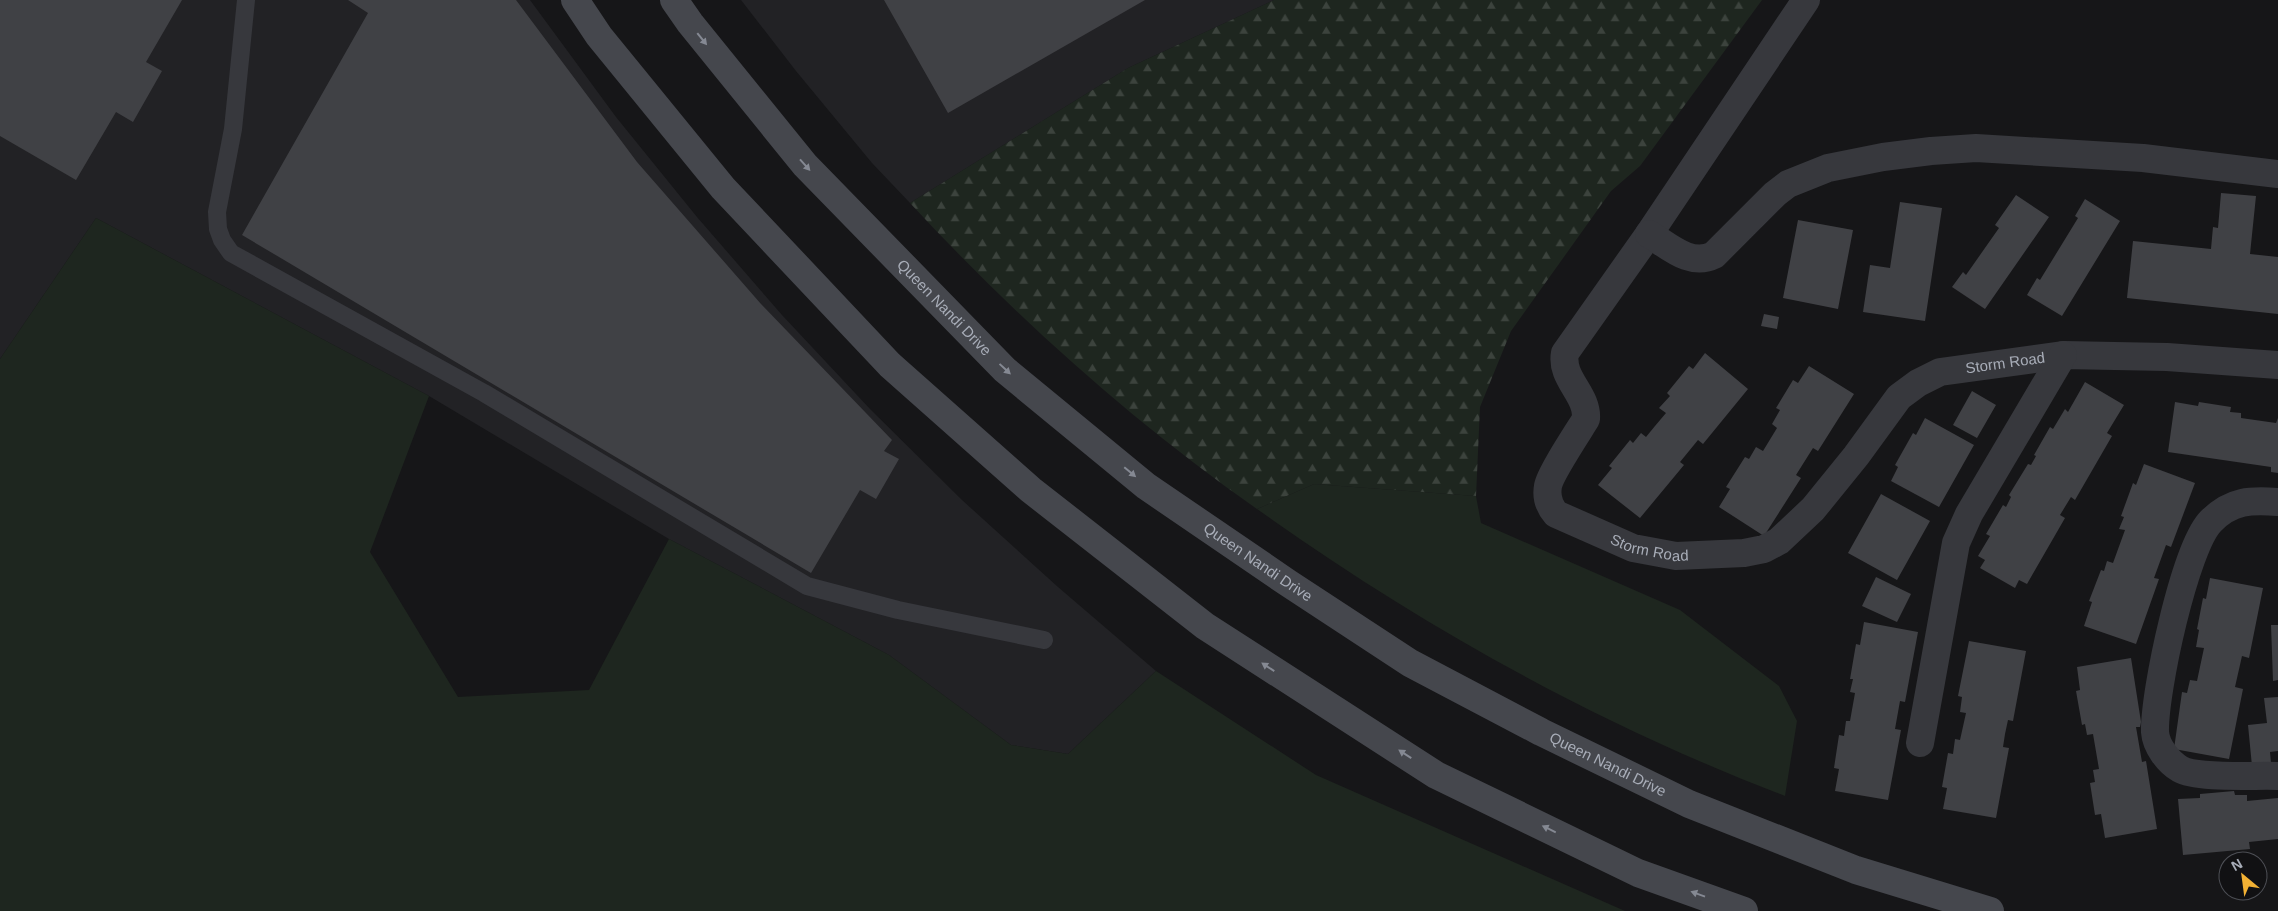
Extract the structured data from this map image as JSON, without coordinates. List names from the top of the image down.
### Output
{
  "streets": {
    "main road": ["Queen Nandi Drive"],
    "street": ["Storm Road"]
  },
  "north": "top left"
}
